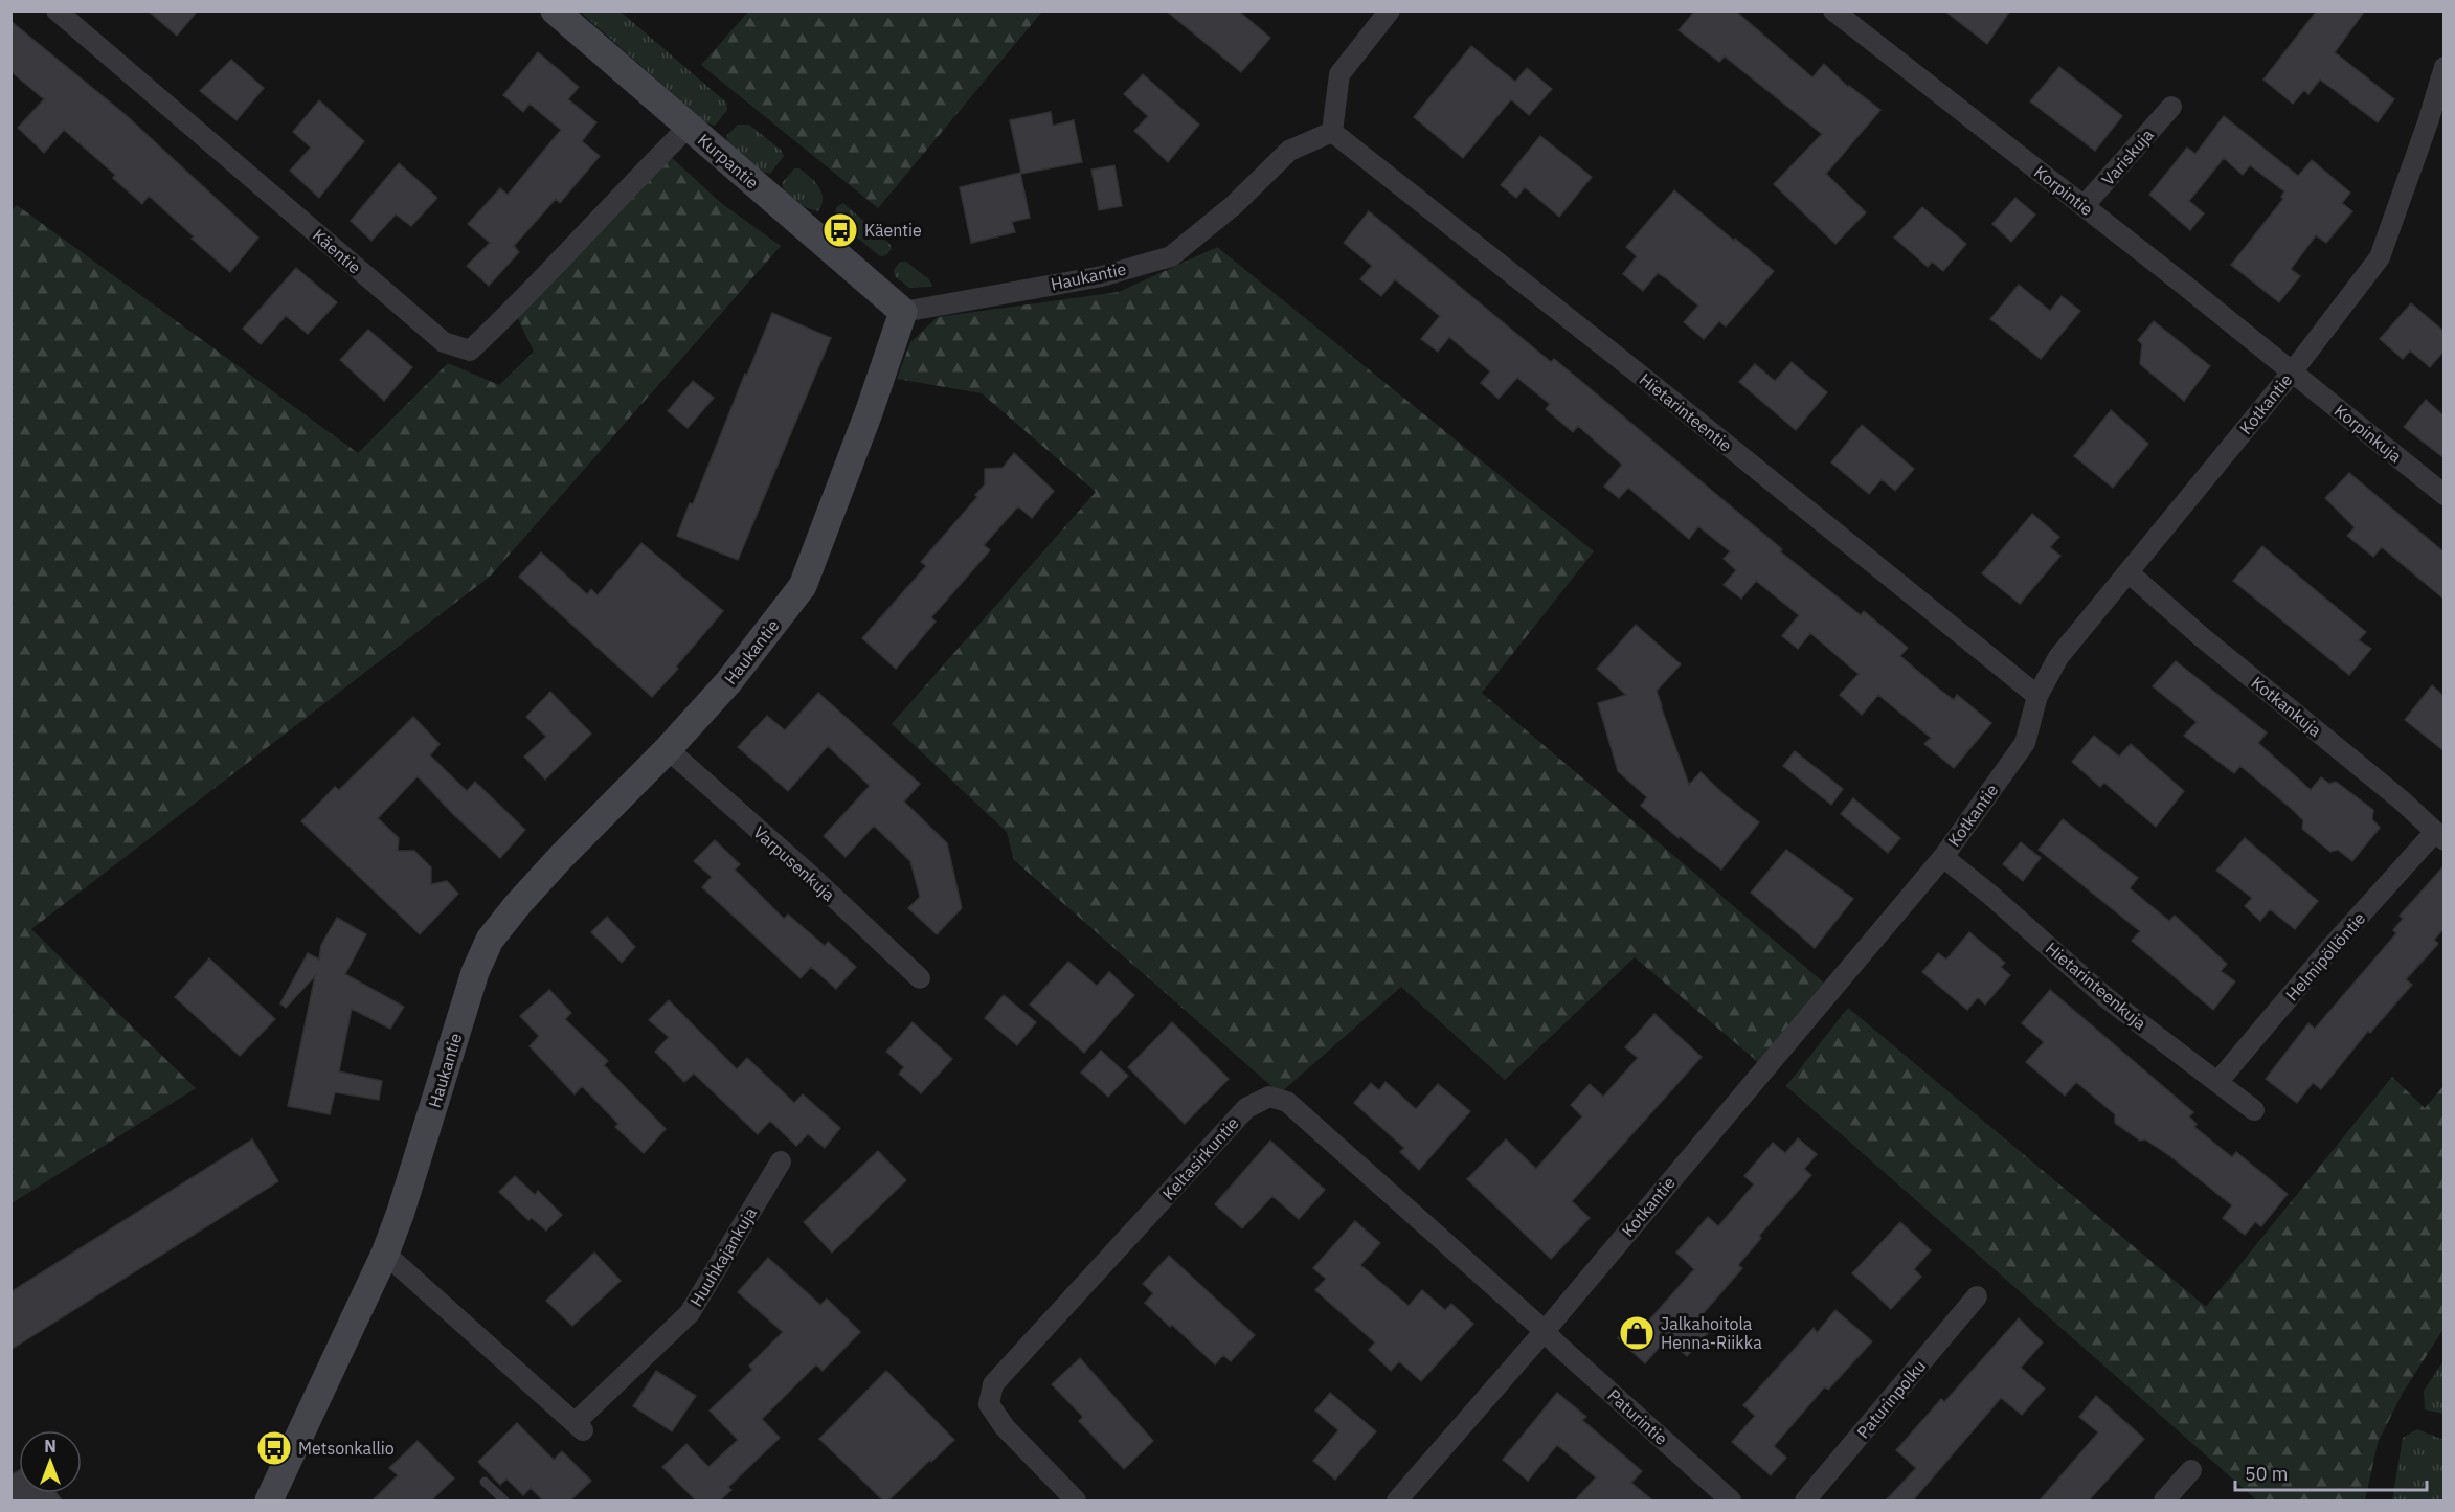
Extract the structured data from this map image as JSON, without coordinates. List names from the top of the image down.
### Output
{
  "streets": {
    "street": [
      "Variskuja",
      "Kurpantie",
      "Korpintie",
      "Käentie",
      "Haukantie",
      "Kotkantie",
      "Hietarinteentie",
      "Korpinkuja",
      "Kotkankuja",
      "Varpusenkuja",
      "Helmipöllöntie",
      "Hietarinteenkuja",
      "Keltasirkuntie",
      "Huuhkajankuja",
      "Paturinpolku",
      "Paturintie"
    ]
  },
  "crossings": [
    ["Variskuja", "Korpintie"],
    ["Kurpantie", "Käentie"],
    ["Kurpantie", "Haukantie"],
    ["Korpintie", "Kotkantie"],
    ["Korpintie", "Korpinkuja"],
    ["Haukantie", "Hietarinteentie"],
    ["Haukantie", "Varpusenkuja"],
    ["Haukantie", "Huuhkajankuja"],
    ["Kotkantie", "Hietarinteentie"],
    ["Kotkantie", "Korpinkuja"],
    ["Kotkantie", "Kotkankuja"],
    ["Kotkantie", "Hietarinteenkuja"],
    ["Kotkantie", "Keltasirkuntie"],
    ["Kotkantie", "Paturintie"],
    ["Kotkankuja", "Helmipöllöntie"],
    ["Helmipöllöntie", "Hietarinteenkuja"],
    ["Keltasirkuntie", "Paturintie"]
  ],
  "places": {
    "bus stop": ["Käentie", "Metsonkallio"],
    "shop": ["Jalkahoitola Henna-Riikka"]
  },
  "scale_bar": "50 m",
  "north": "top"
}
